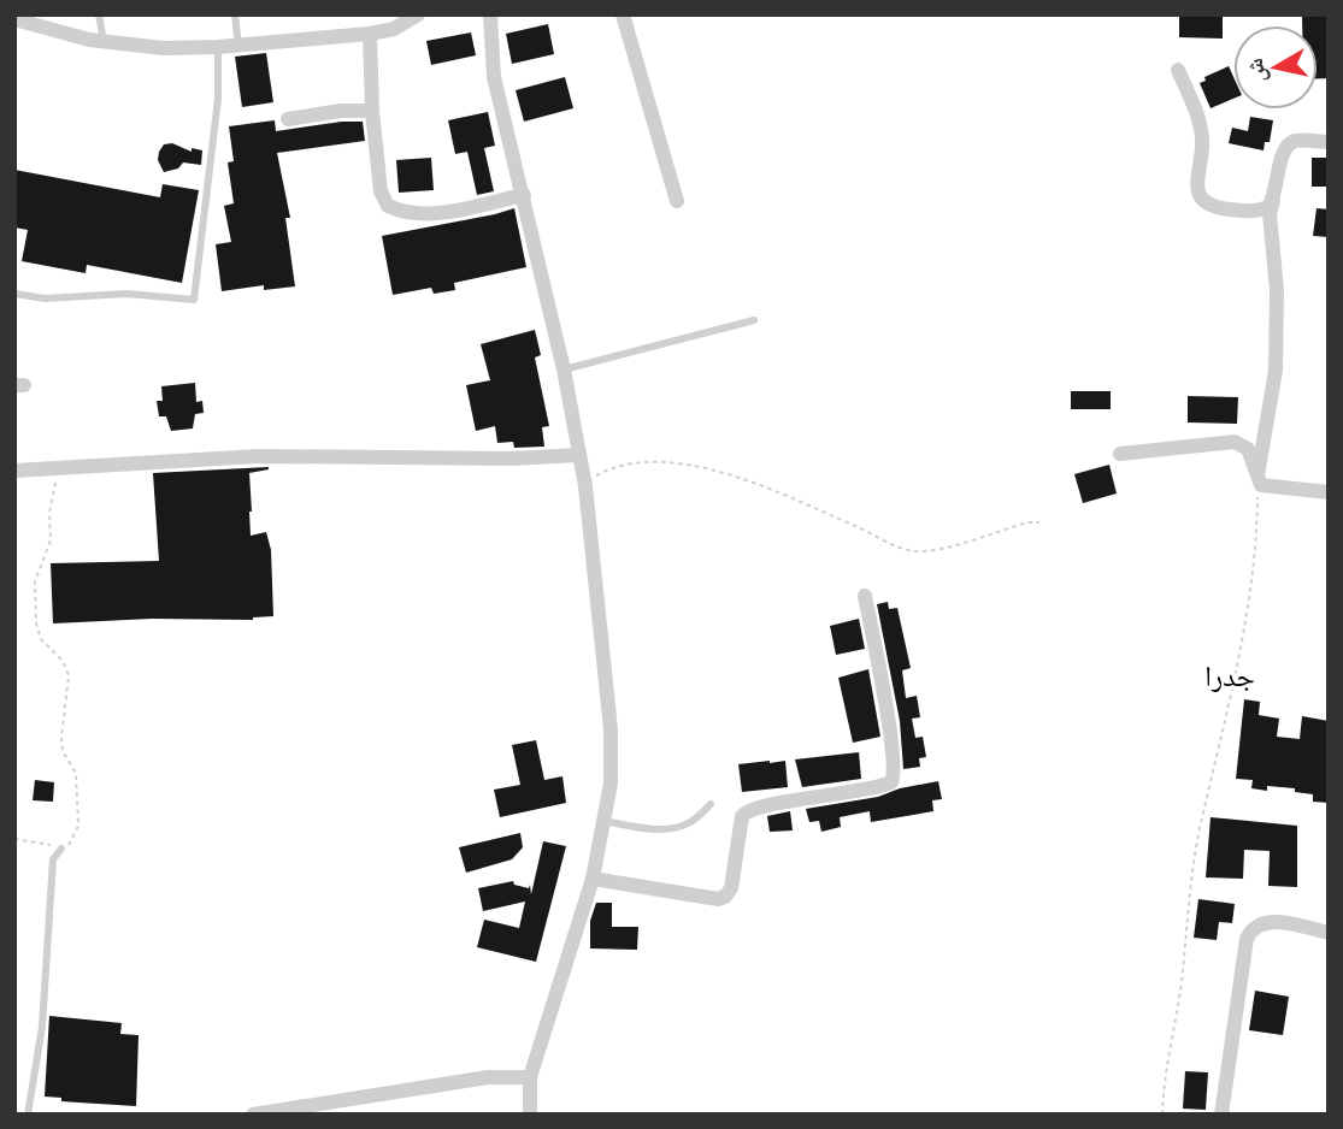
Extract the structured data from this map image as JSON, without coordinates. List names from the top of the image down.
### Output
{
  "districts": ["جدرا"],
  "north": "left"
}
